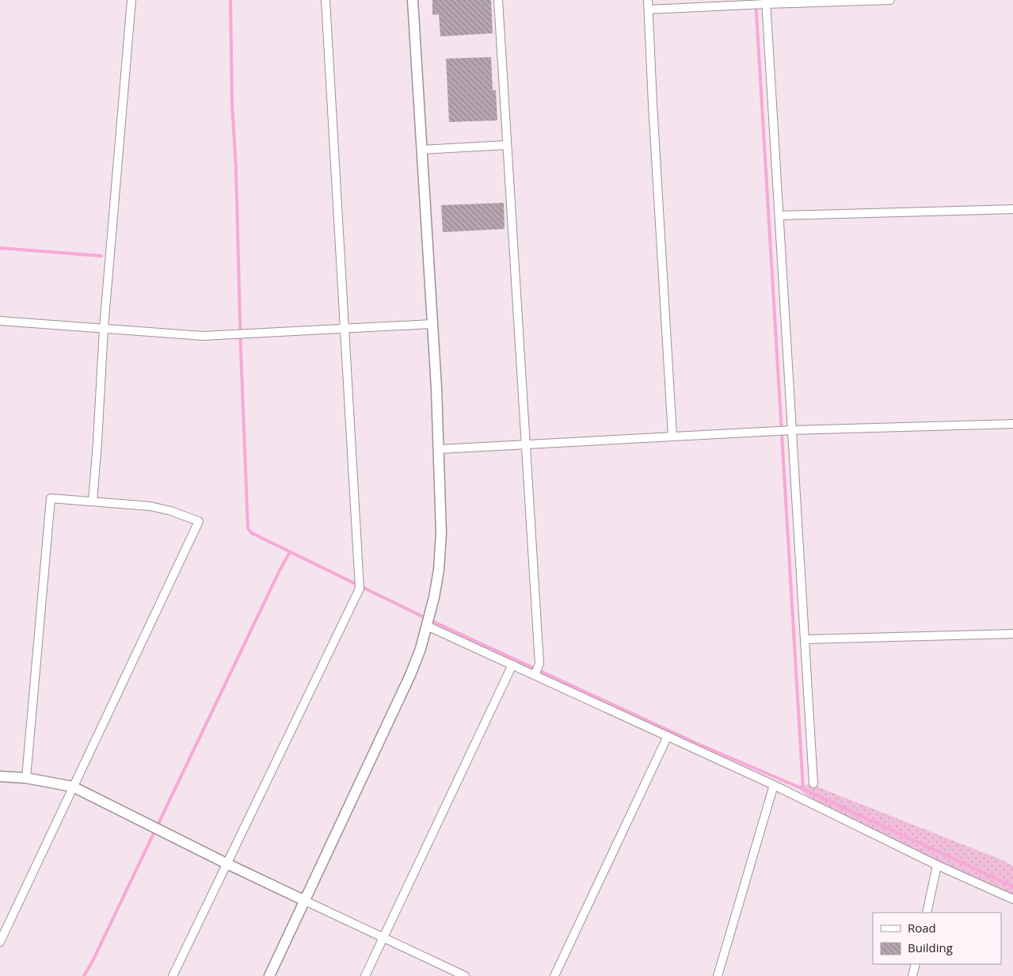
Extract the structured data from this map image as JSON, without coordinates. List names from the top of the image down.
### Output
{
  "legend": ["Road", "Building"]
}
